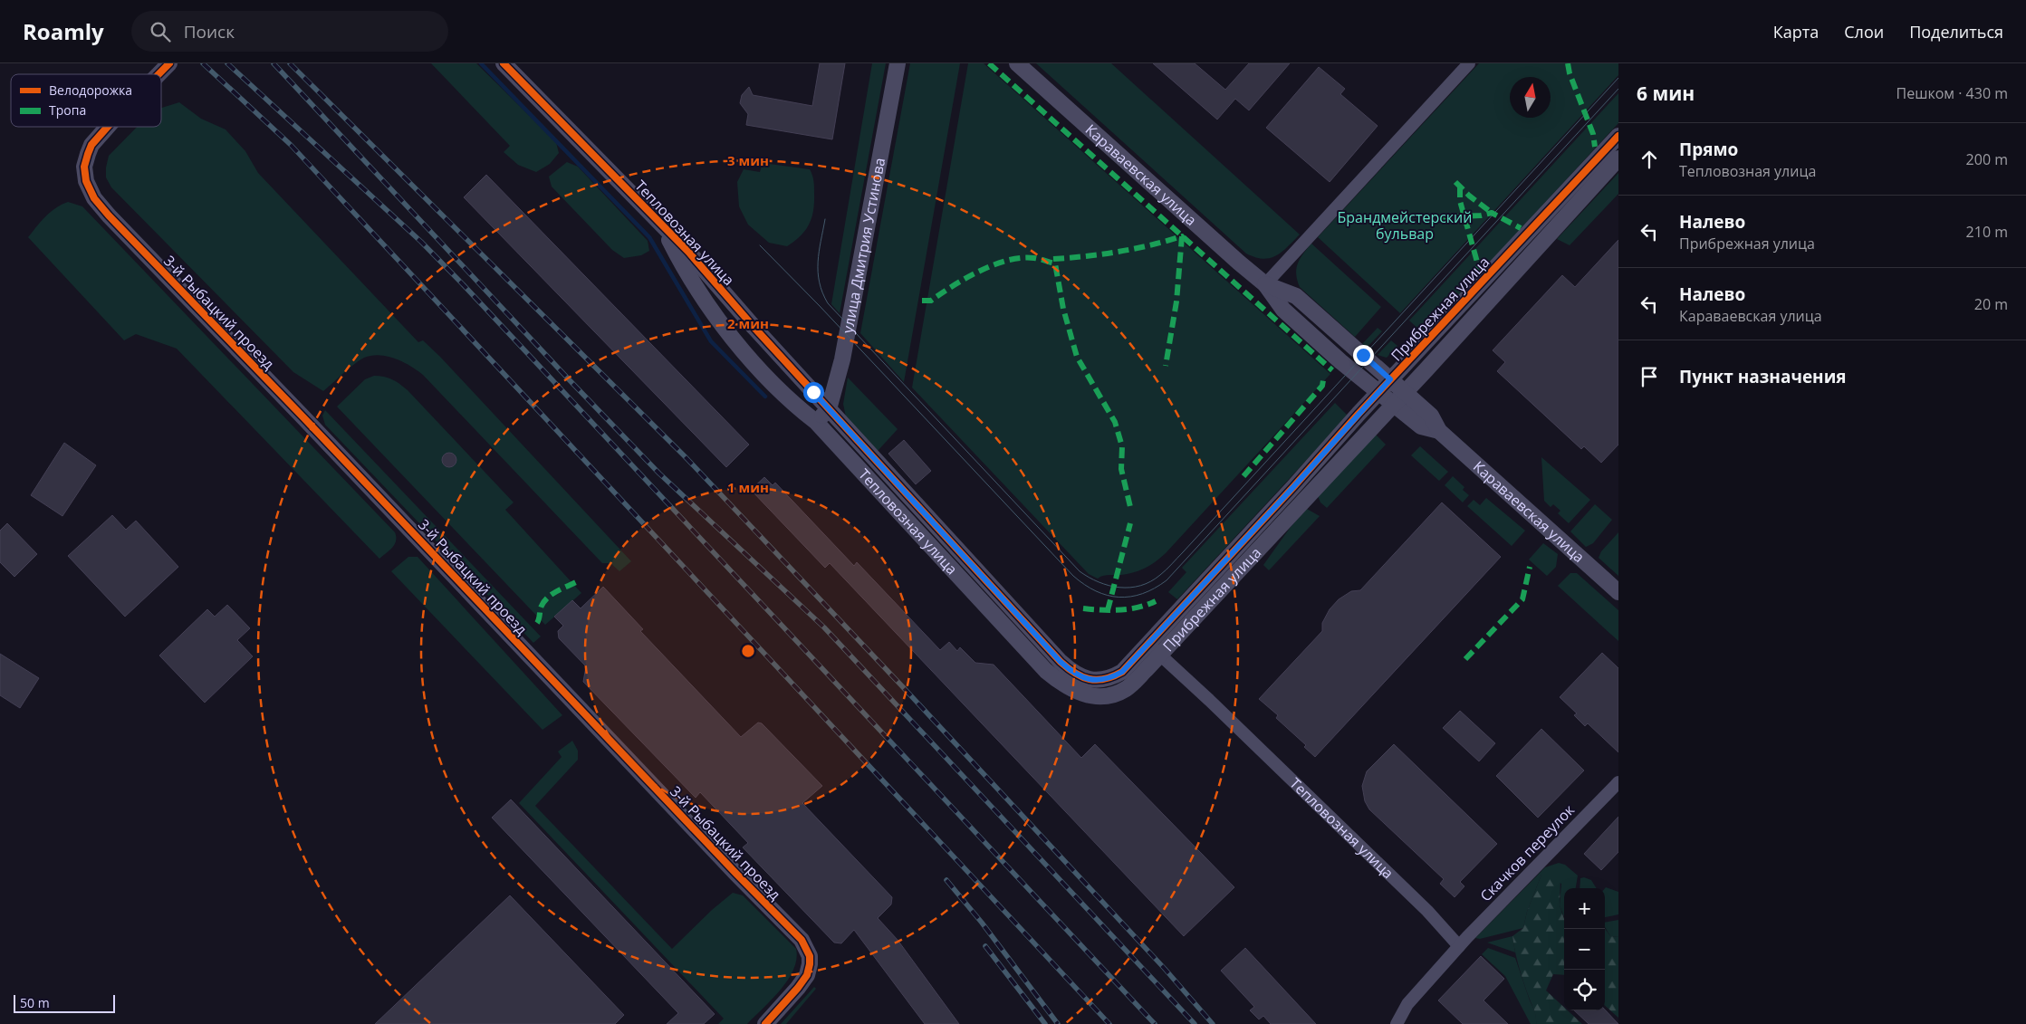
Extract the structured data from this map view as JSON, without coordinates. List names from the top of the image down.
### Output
{
  "streets": {
    "street": [
      "Караваевская улица",
      "Тепловозная улица",
      "улица Дмитрия Устинова",
      "Прибрежная улица",
      "3-й Рыбацкий проезд",
      "Скачков переулок"
    ]
  },
  "crossings": [
    ["Караваевская улица", "Прибрежная улица"],
    ["Тепловозная улица", "улица Дмитрия Устинова"],
    ["Тепловозная улица", "Прибрежная улица"],
    ["Тепловозная улица", "Скачков переулок"]
  ],
  "parks": ["Брандмейстерский бульвар"],
  "legend": ["Велодорожка", "Тропа"],
  "scale_bar": "50 m",
  "north": "top",
  "page": {
    "header": "Roamly",
    "search": "Поиск",
    "nav": ["Карта", "Слои", "Поделиться"],
    "heading": ["6 мин", "Пешком · 430 m"],
    "list": [
      ["Прямо", "Тепловозная улица", "200 m"],
      ["Налево", "Прибрежная улица", "210 m"],
      ["Налево", "Караваевская улица", "20 m"],
      "Пункт назначения"
    ],
    "map_buttons": ["+", "−"],
    "scale": "50 m"
  },
  "rings": ["3 мин", "2 мин", "1 мин"]
}
